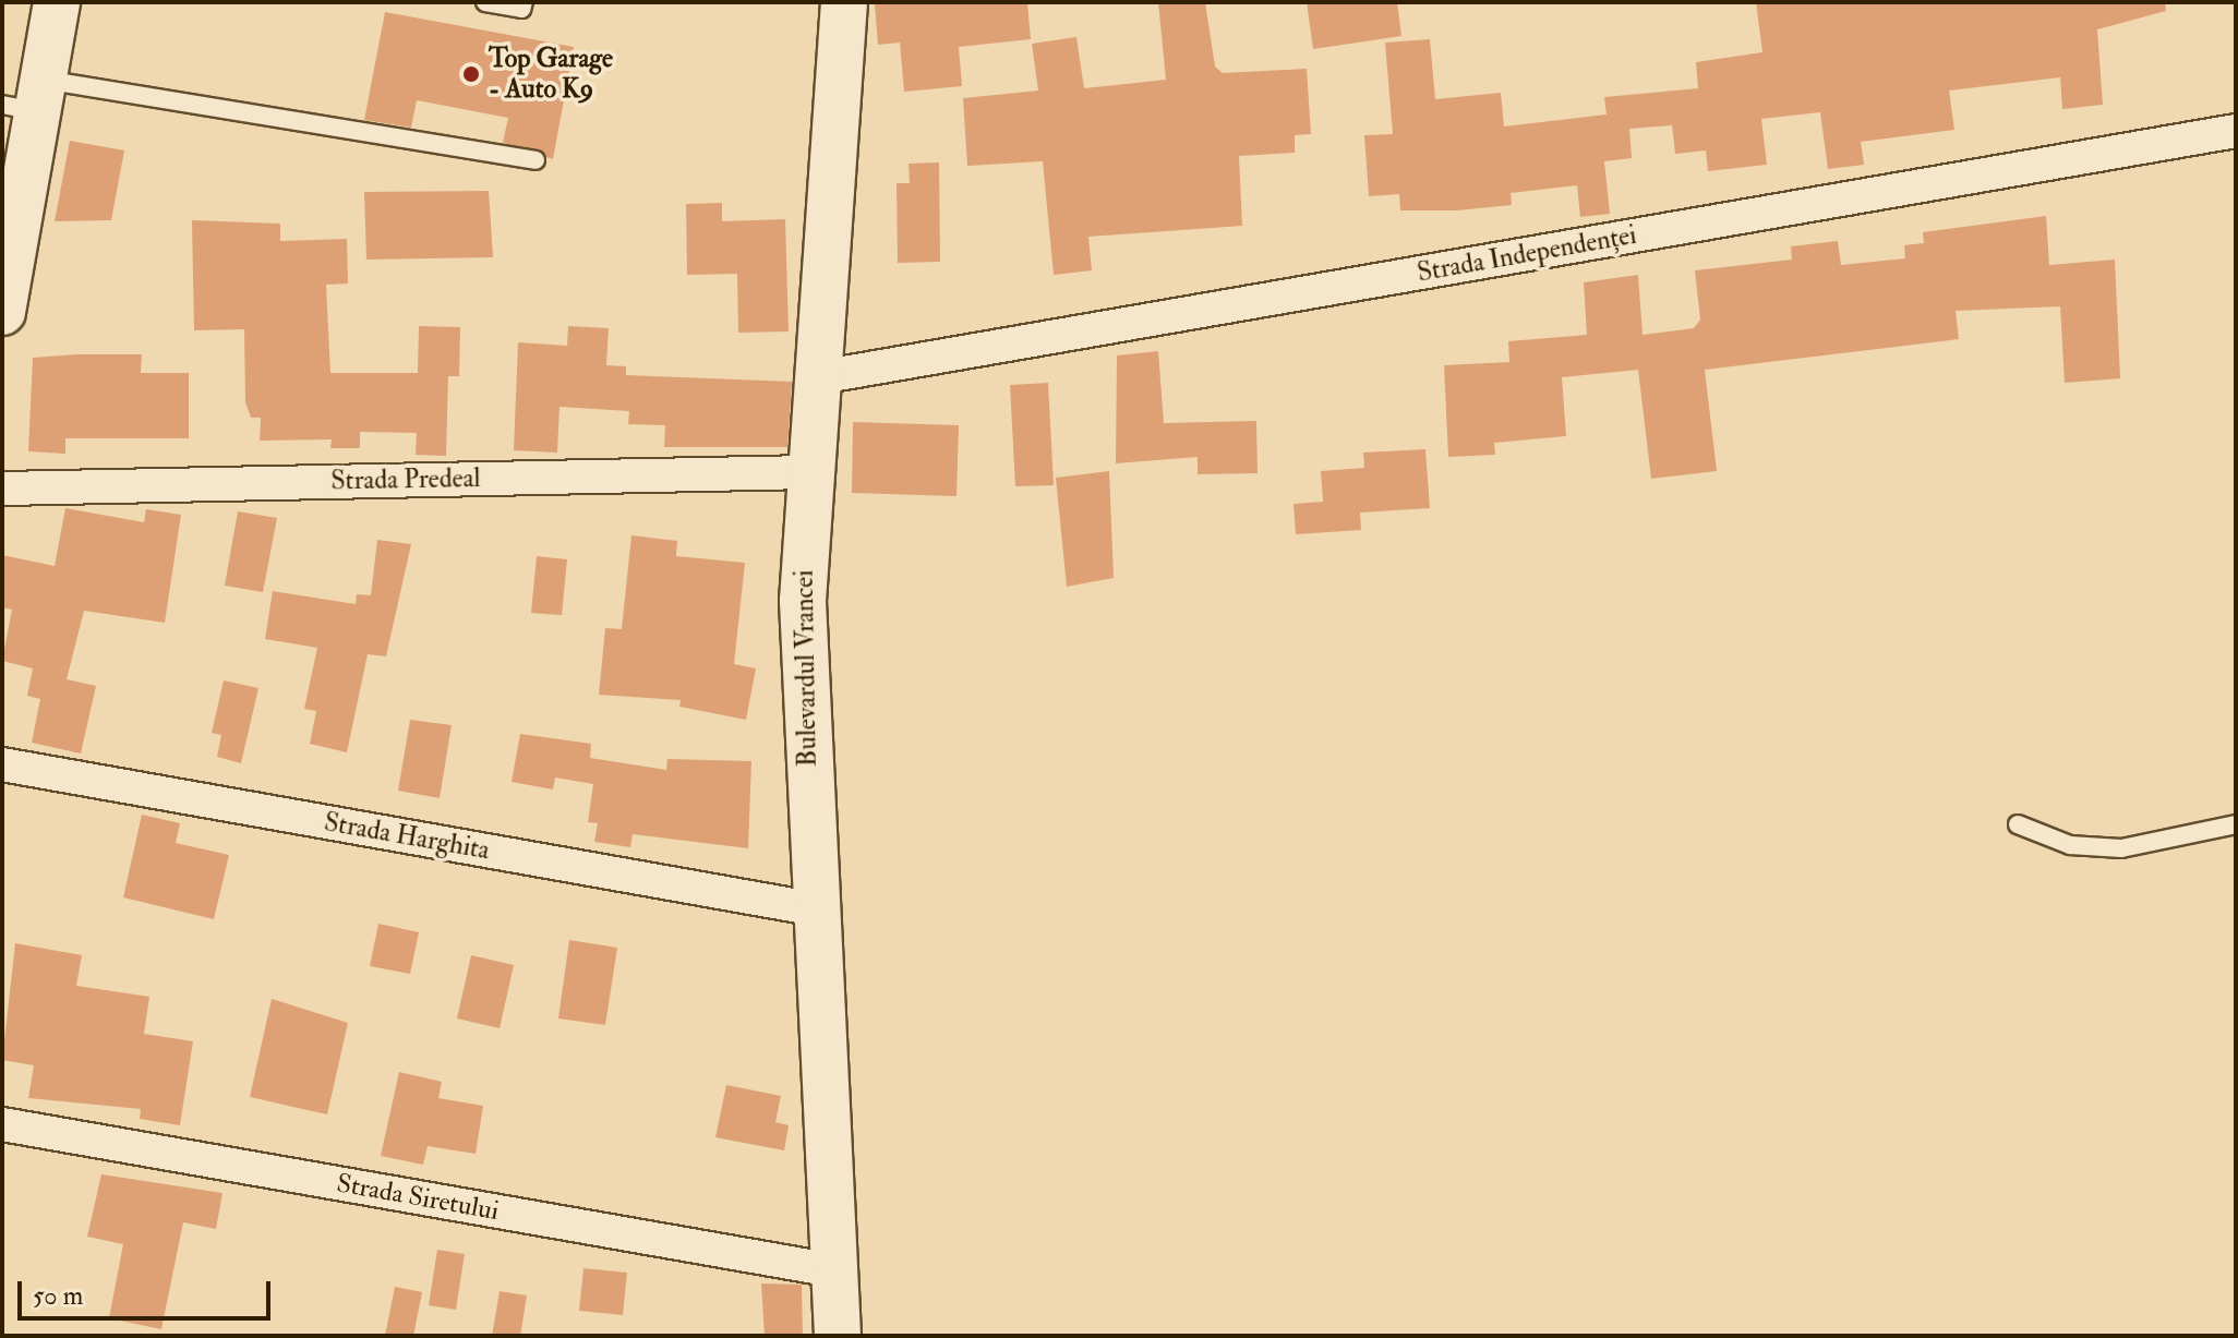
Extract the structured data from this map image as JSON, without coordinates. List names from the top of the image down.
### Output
{
  "streets": {
    "street": [
      "Strada Independenței",
      "Strada Predeal",
      "Bulevardul Vrancei",
      "Strada Harghita",
      "Strada Siretului"
    ]
  },
  "crossings": [
    ["Strada Independenței", "Bulevardul Vrancei"],
    ["Strada Predeal", "Bulevardul Vrancei"],
    ["Bulevardul Vrancei", "Strada Harghita"],
    ["Bulevardul Vrancei", "Strada Siretului"]
  ],
  "places": ["Top Garage - Auto K9"],
  "scale_bar": "50 m"
}
